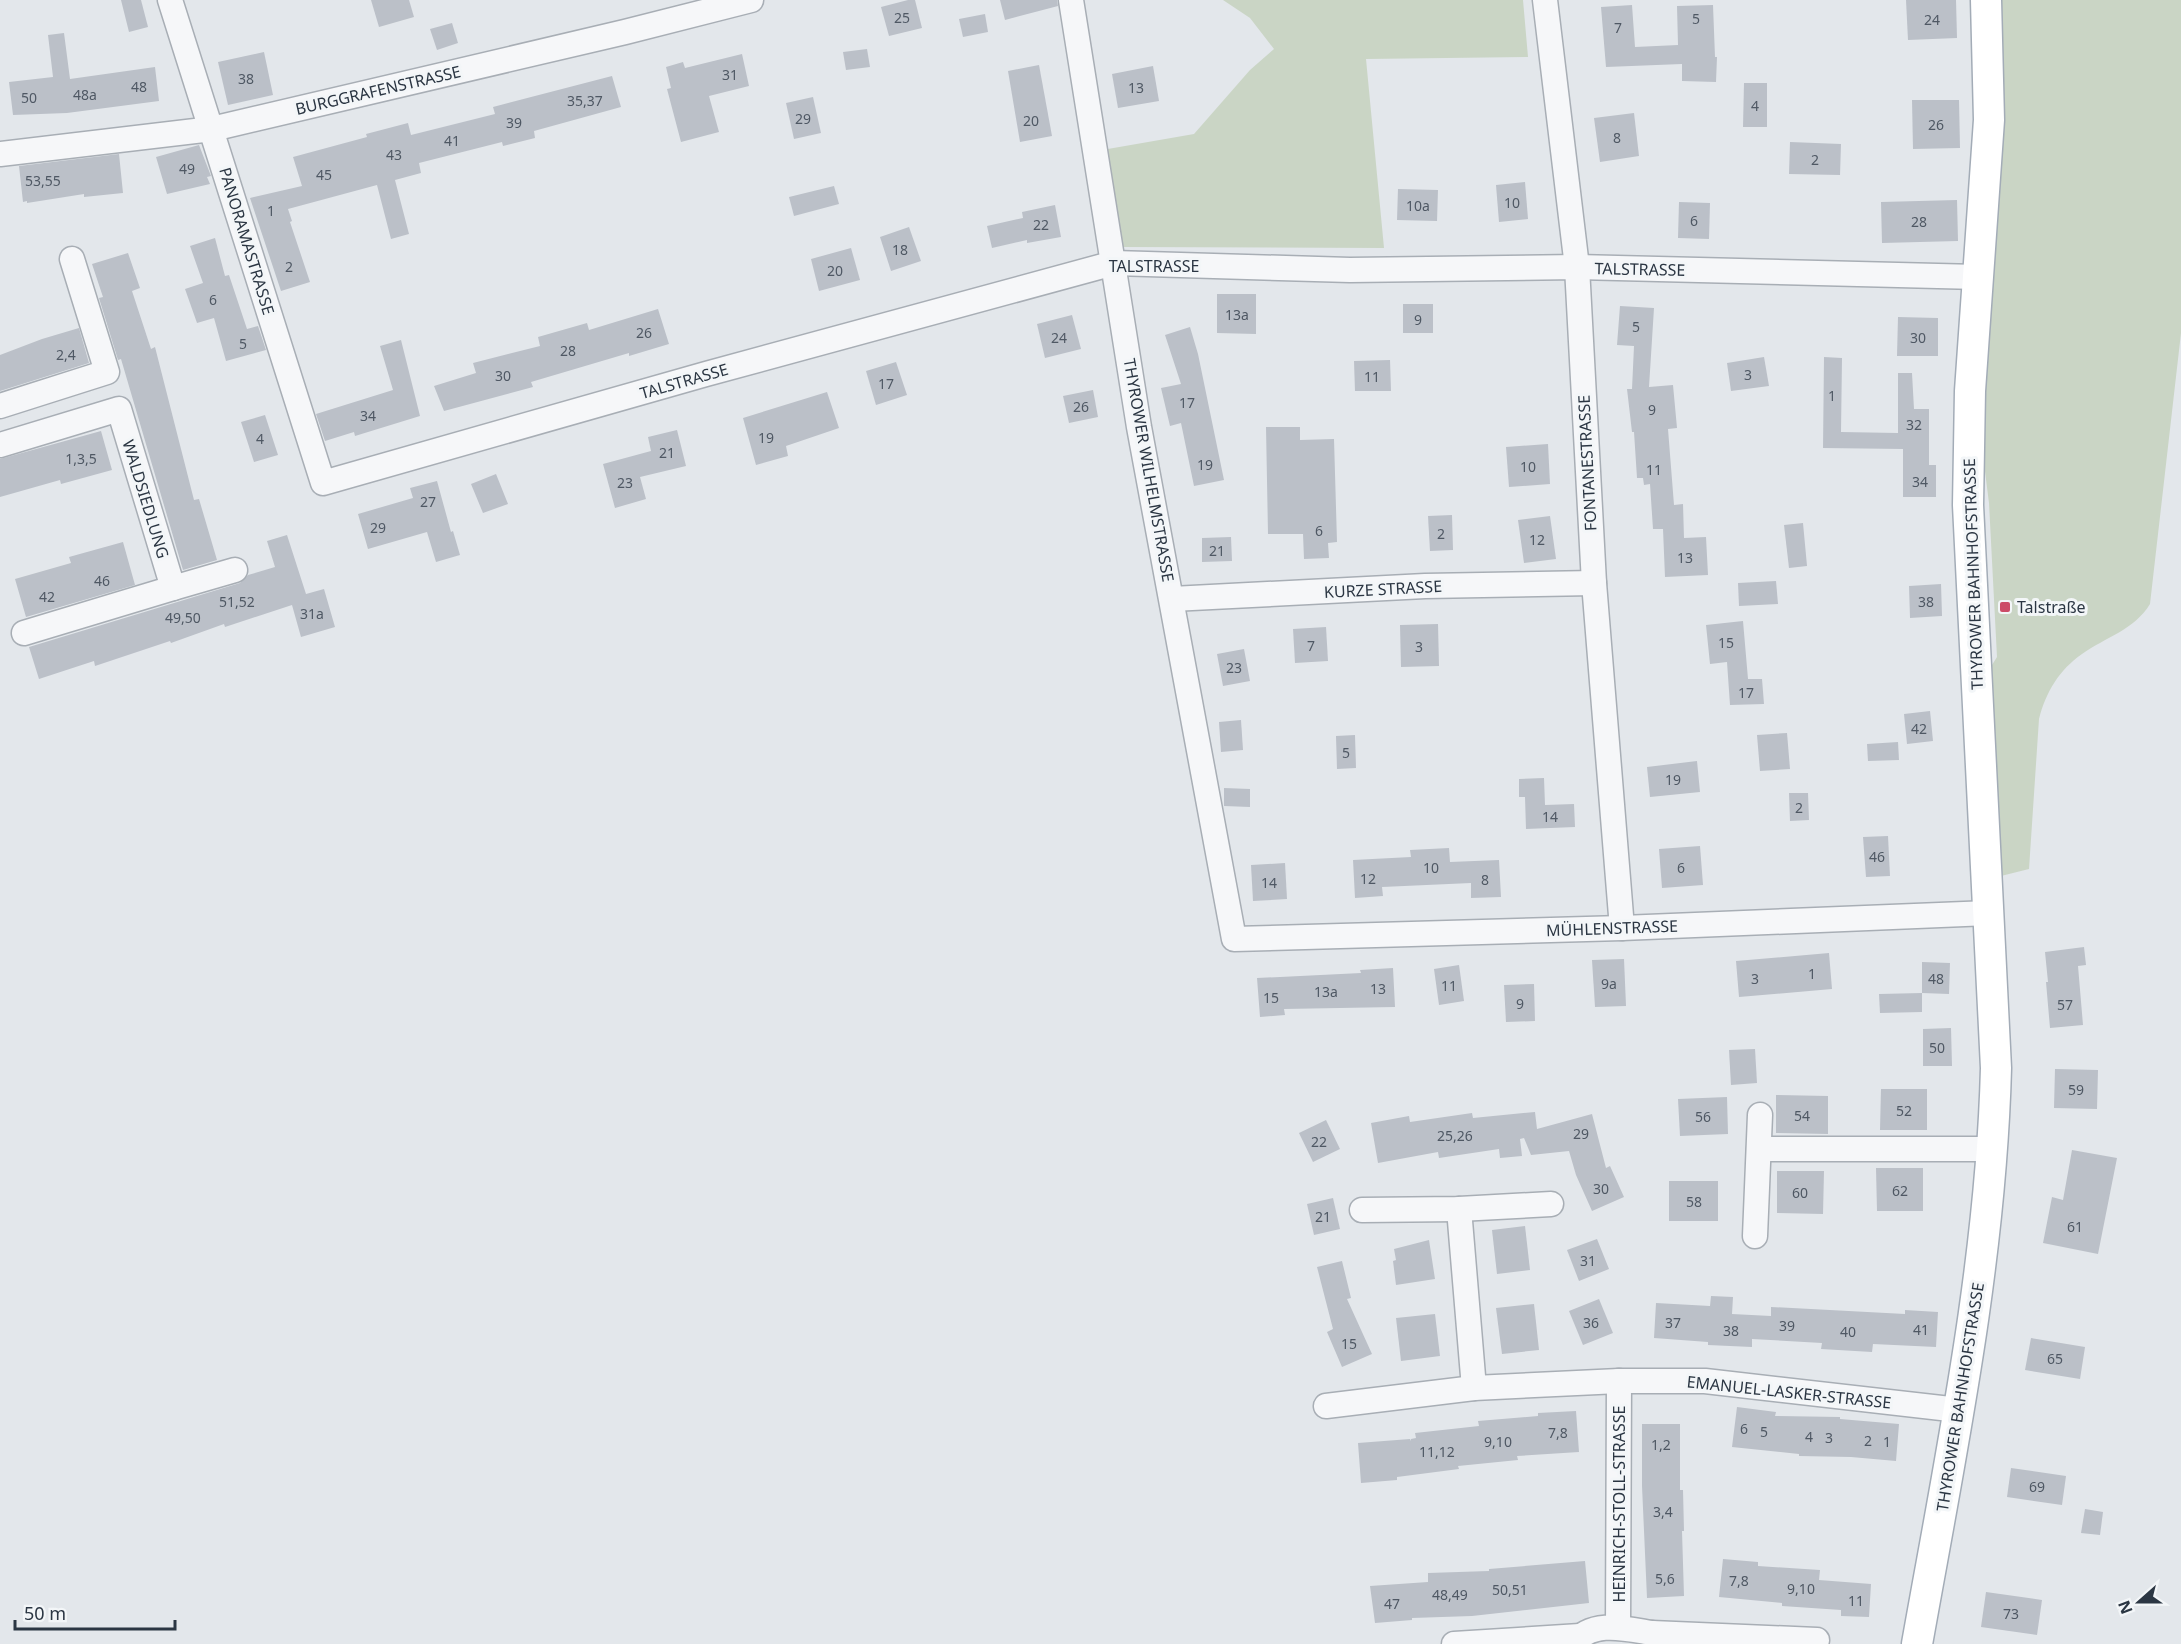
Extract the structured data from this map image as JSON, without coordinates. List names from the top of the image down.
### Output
{
  "streets": {
    "main road": ["THYROWER BAHNHOFSTRASSE"],
    "street": [
      "BURGGRAFENSTRASSE",
      "PANORAMASTRASSE",
      "TALSTRASSE",
      "FONTANESTRASSE",
      "THYROWER WILHELMSTRASSE",
      "WALDSIEDLUNG",
      "KURZE STRASSE",
      "MÜHLENSTRASSE",
      "EMANUEL-LASKER-STRASSE",
      "HEINRICH-STOLL-STRASSE"
    ]
  },
  "crossings": [
    ["BURGGRAFENSTRASSE", "PANORAMASTRASSE"],
    ["PANORAMASTRASSE", "TALSTRASSE"],
    ["TALSTRASSE", "FONTANESTRASSE"],
    ["TALSTRASSE", "THYROWER WILHELMSTRASSE"],
    ["TALSTRASSE", "THYROWER BAHNHOFSTRASSE"],
    ["FONTANESTRASSE", "KURZE STRASSE"],
    ["FONTANESTRASSE", "MÜHLENSTRASSE"],
    ["THYROWER WILHELMSTRASSE", "KURZE STRASSE"],
    ["THYROWER WILHELMSTRASSE", "MÜHLENSTRASSE"],
    ["THYROWER BAHNHOFSTRASSE", "MÜHLENSTRASSE"],
    ["THYROWER BAHNHOFSTRASSE", "EMANUEL-LASKER-STRASSE"],
    ["EMANUEL-LASKER-STRASSE", "HEINRICH-STOLL-STRASSE"]
  ],
  "places": {
    "transit": ["Talstraße"]
  },
  "house_numbers": [
    "25",
    "5",
    "24",
    "7",
    "31",
    "38",
    "48",
    "13",
    "48a",
    "50",
    "35,37",
    "4",
    "29",
    "20",
    "39",
    "26",
    "8",
    "41",
    "43",
    "2",
    "49",
    "45",
    "53,55",
    "10",
    "10a",
    "1",
    "6",
    "28",
    "22",
    "18",
    "2",
    "20",
    "6",
    "13a",
    "9",
    "5",
    "26",
    "24",
    "30",
    "5",
    "28",
    "2,4",
    "3",
    "30",
    "11",
    "17",
    "1",
    "17",
    "26",
    "9",
    "34",
    "32",
    "19",
    "4",
    "21",
    "1,3,5",
    "19",
    "10",
    "11",
    "34",
    "23",
    "27",
    "29",
    "6",
    "2",
    "12",
    "21",
    "13",
    "46",
    "42",
    "51,52",
    "38",
    "31a",
    "49,50",
    "15",
    "7",
    "3",
    "23",
    "17",
    "42",
    "5",
    "19",
    "2",
    "14",
    "46",
    "10",
    "6",
    "12",
    "8",
    "14",
    "1",
    "3",
    "48",
    "9a",
    "11",
    "13",
    "13a",
    "15",
    "9",
    "57",
    "50",
    "59",
    "52",
    "54",
    "56",
    "29",
    "25,26",
    "22",
    "30",
    "62",
    "60",
    "58",
    "21",
    "61",
    "31",
    "36",
    "37",
    "39",
    "41",
    "38",
    "40",
    "15",
    "65",
    "6",
    "5",
    "7,8",
    "4",
    "3",
    "2",
    "9,10",
    "1",
    "1,2",
    "11,12",
    "69",
    "3,4",
    "5,6",
    "7,8",
    "9,10",
    "50,51",
    "48,49",
    "11",
    "47",
    "73"
  ],
  "scale_bar": "50 m",
  "north": "left"
}
